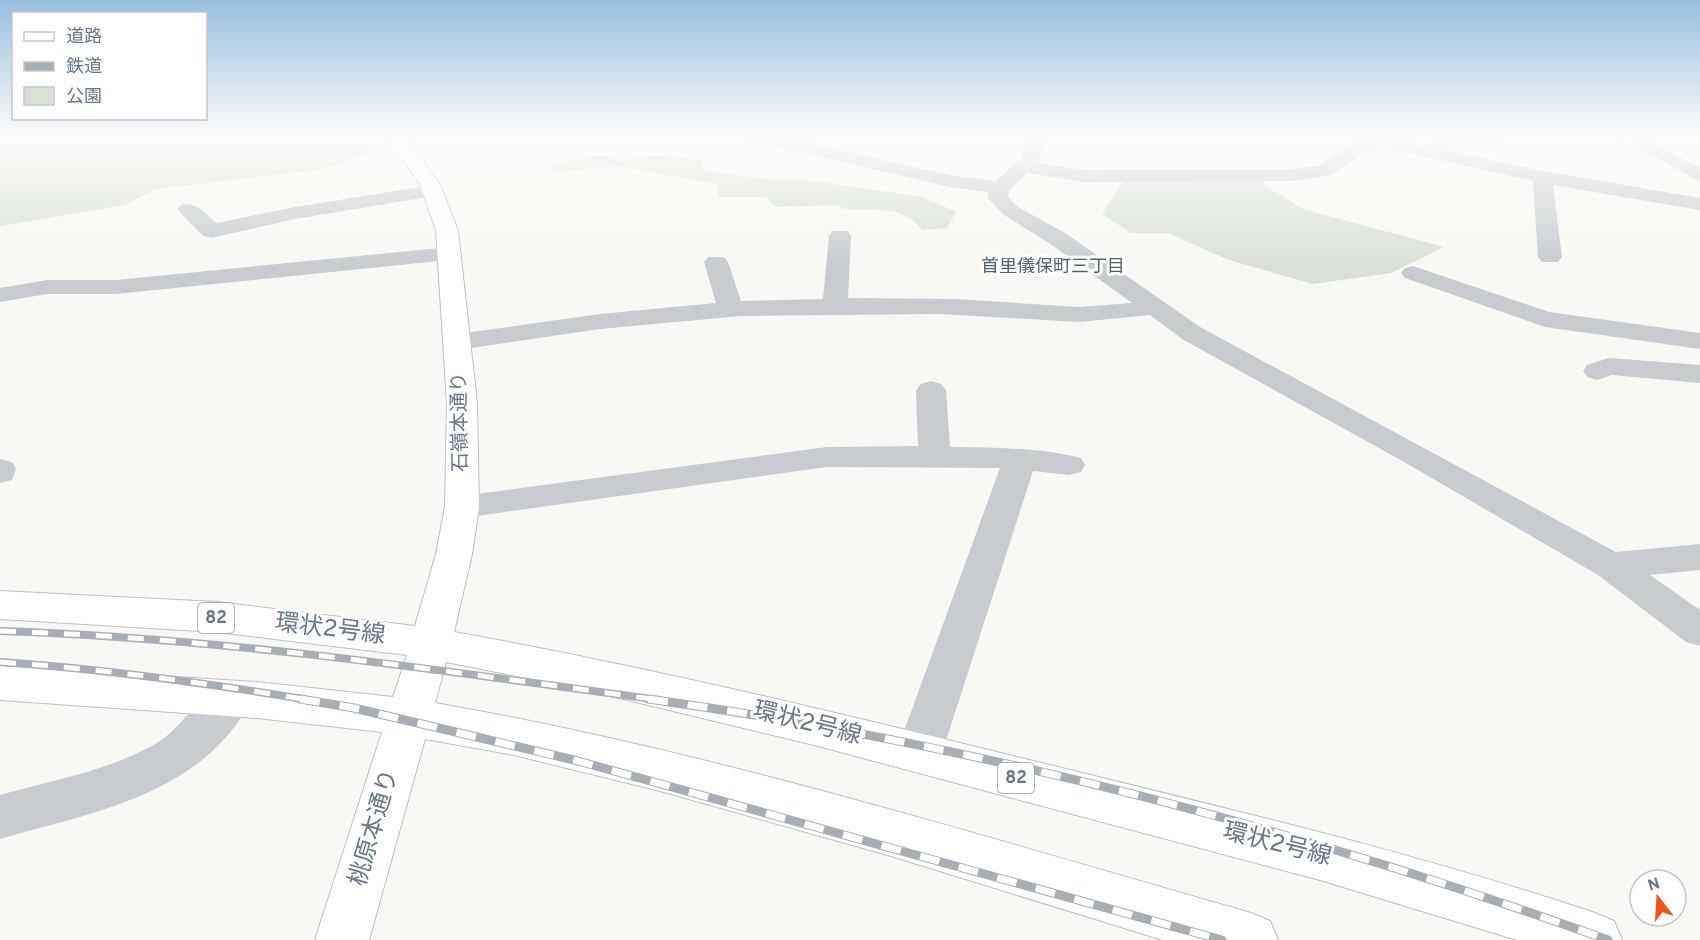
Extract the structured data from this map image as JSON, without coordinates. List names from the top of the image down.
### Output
{
  "streets": {
    "main road": [
      "石嶺本通り",
      "82",
      "環状2号線",
      "桃原本通り"
    ]
  },
  "crossings": [
    ["石嶺本通り", "環状2号線"],
    ["石嶺本通り", "桃原本通り"]
  ],
  "districts": ["首里儀保町三丁目"],
  "legend": ["道路", "鉄道", "公園"],
  "north": "top"
}
